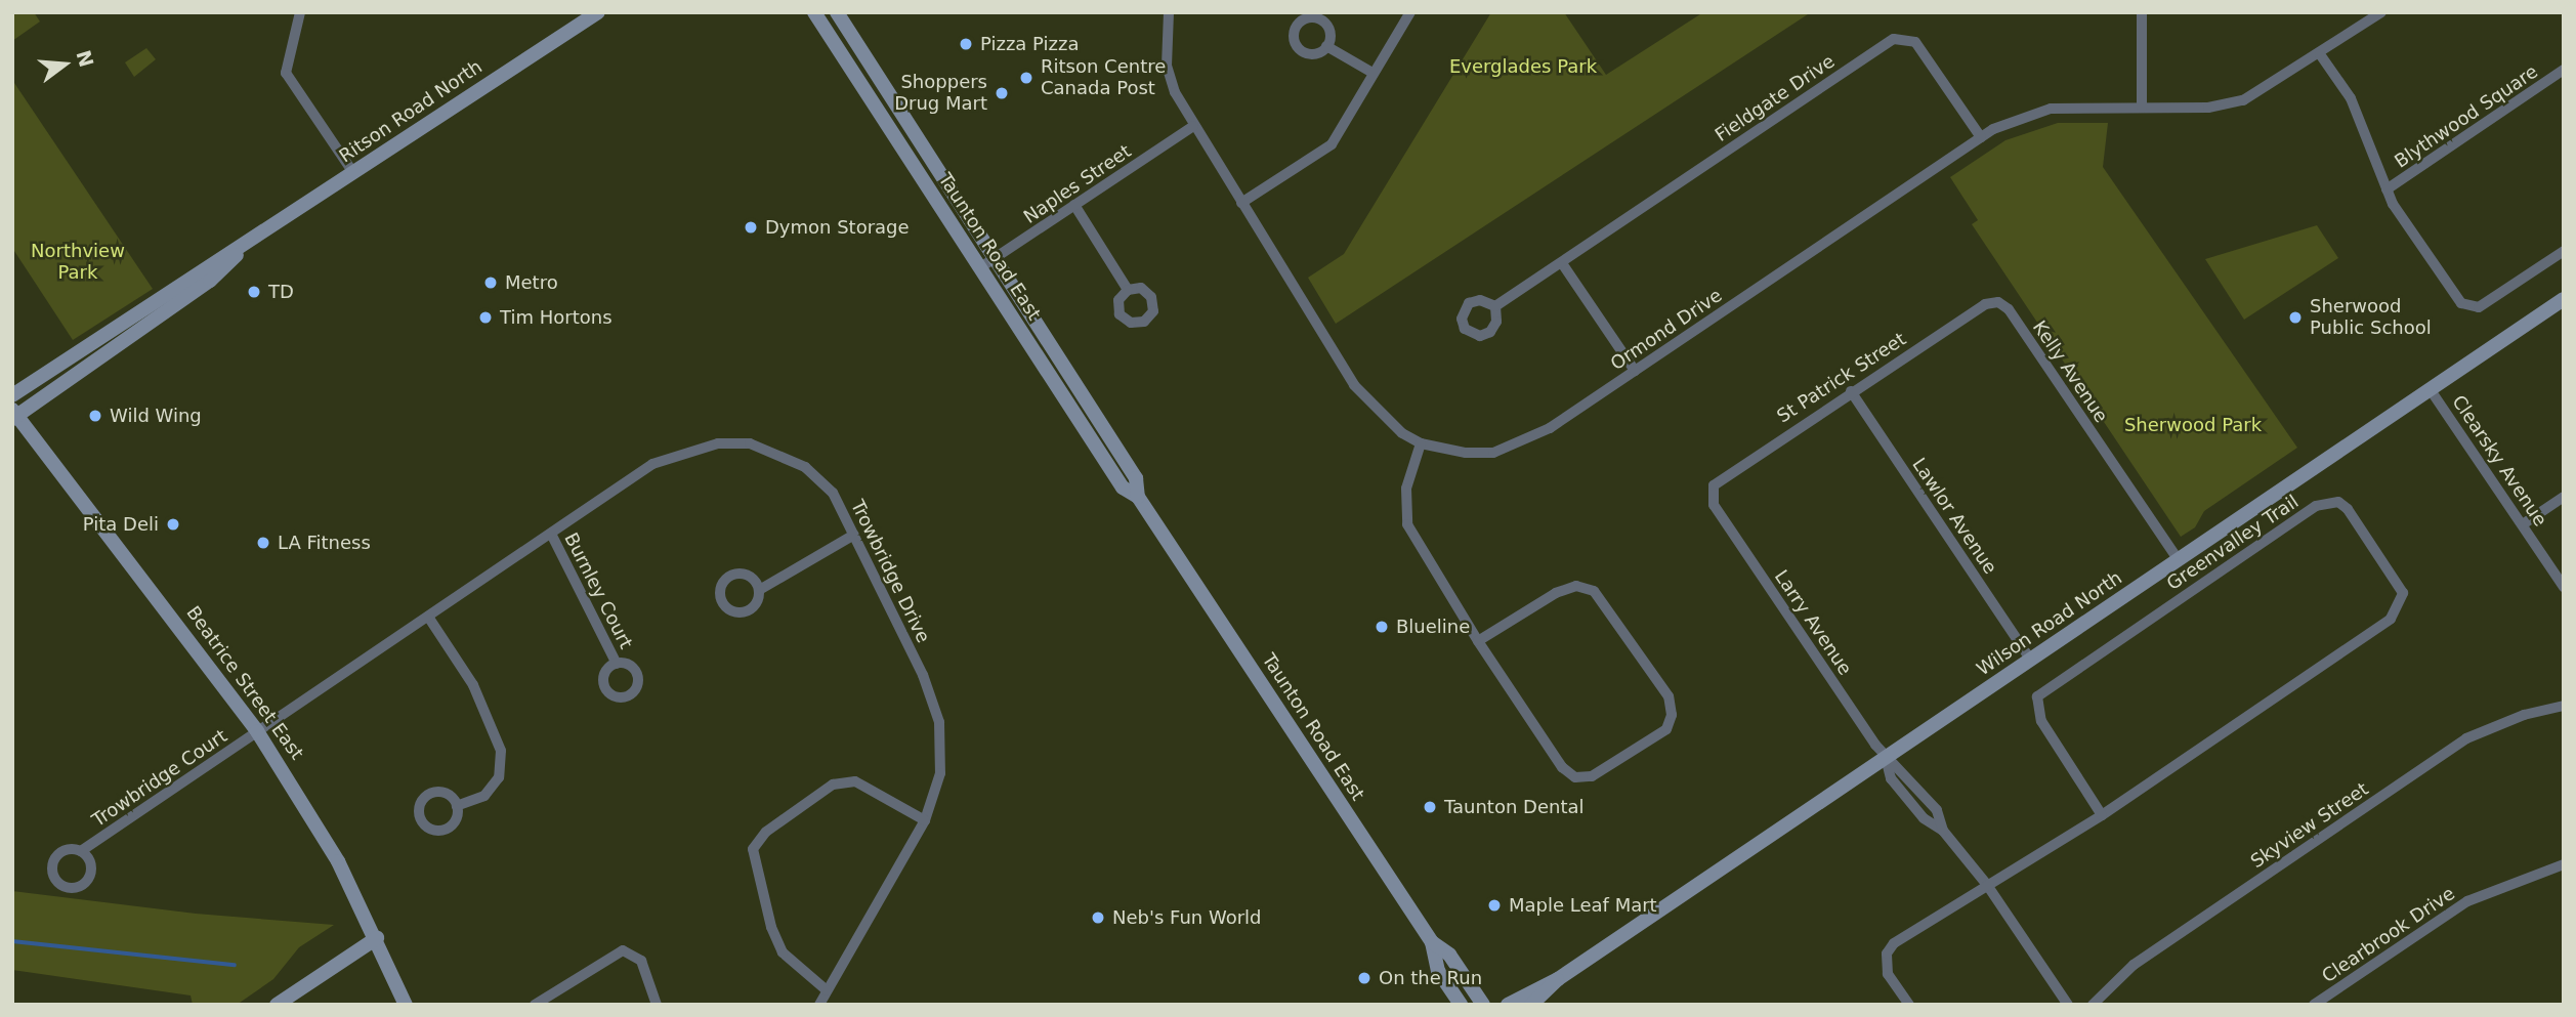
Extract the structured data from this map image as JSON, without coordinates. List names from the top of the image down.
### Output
{
  "streets": {
    "main road": [
      "Ritson Road North",
      "Taunton Road East",
      "Wilson Road North",
      "Beatrice Street East"
    ],
    "street": [
      "Fieldgate Drive",
      "Blythwood Square",
      "Naples Street",
      "Ormond Drive",
      "Kelly Avenue",
      "St Patrick Street",
      "Clearsky Avenue",
      "Lawlor Avenue",
      "Greenvalley Trail",
      "Trowbridge Drive",
      "Burnley Court",
      "Larry Avenue",
      "Trowbridge Court",
      "Skyview Street",
      "Clearbrook Drive"
    ]
  },
  "crossings": [
    ["Fieldgate Drive", "Ormond Drive"],
    ["Ritson Road North", "Beatrice Street East"],
    ["Blythwood Square", "Ormond Drive"],
    ["Naples Street", "Taunton Road East"],
    ["Naples Street", "Ormond Drive"],
    ["Kelly Avenue", "St Patrick Street"],
    ["Kelly Avenue", "Wilson Road North"],
    ["St Patrick Street", "Lawlor Avenue"],
    ["St Patrick Street", "Larry Avenue"],
    ["Clearsky Avenue", "Wilson Road North"],
    ["Lawlor Avenue", "Wilson Road North"],
    ["Trowbridge Drive", "Burnley Court"],
    ["Trowbridge Drive", "Beatrice Street East"],
    ["Trowbridge Drive", "Trowbridge Court"],
    ["Larry Avenue", "Wilson Road North"],
    ["Beatrice Street East", "Trowbridge Court"]
  ],
  "parks": ["Everglades Park", "Northview Park", "Sherwood Park"],
  "places": [
    "Pizza Pizza",
    "Ritson Centre Canada Post",
    "Shoppers Drug Mart",
    "Dymon Storage",
    "Metro",
    "TD",
    "Tim Hortons",
    "Sherwood Public School",
    "Wild Wing",
    "Pita Deli",
    "LA Fitness",
    "Blueline",
    "Taunton Dental",
    "Maple Leaf Mart",
    "Neb's Fun World",
    "On the Run"
  ],
  "north": "right"
}
